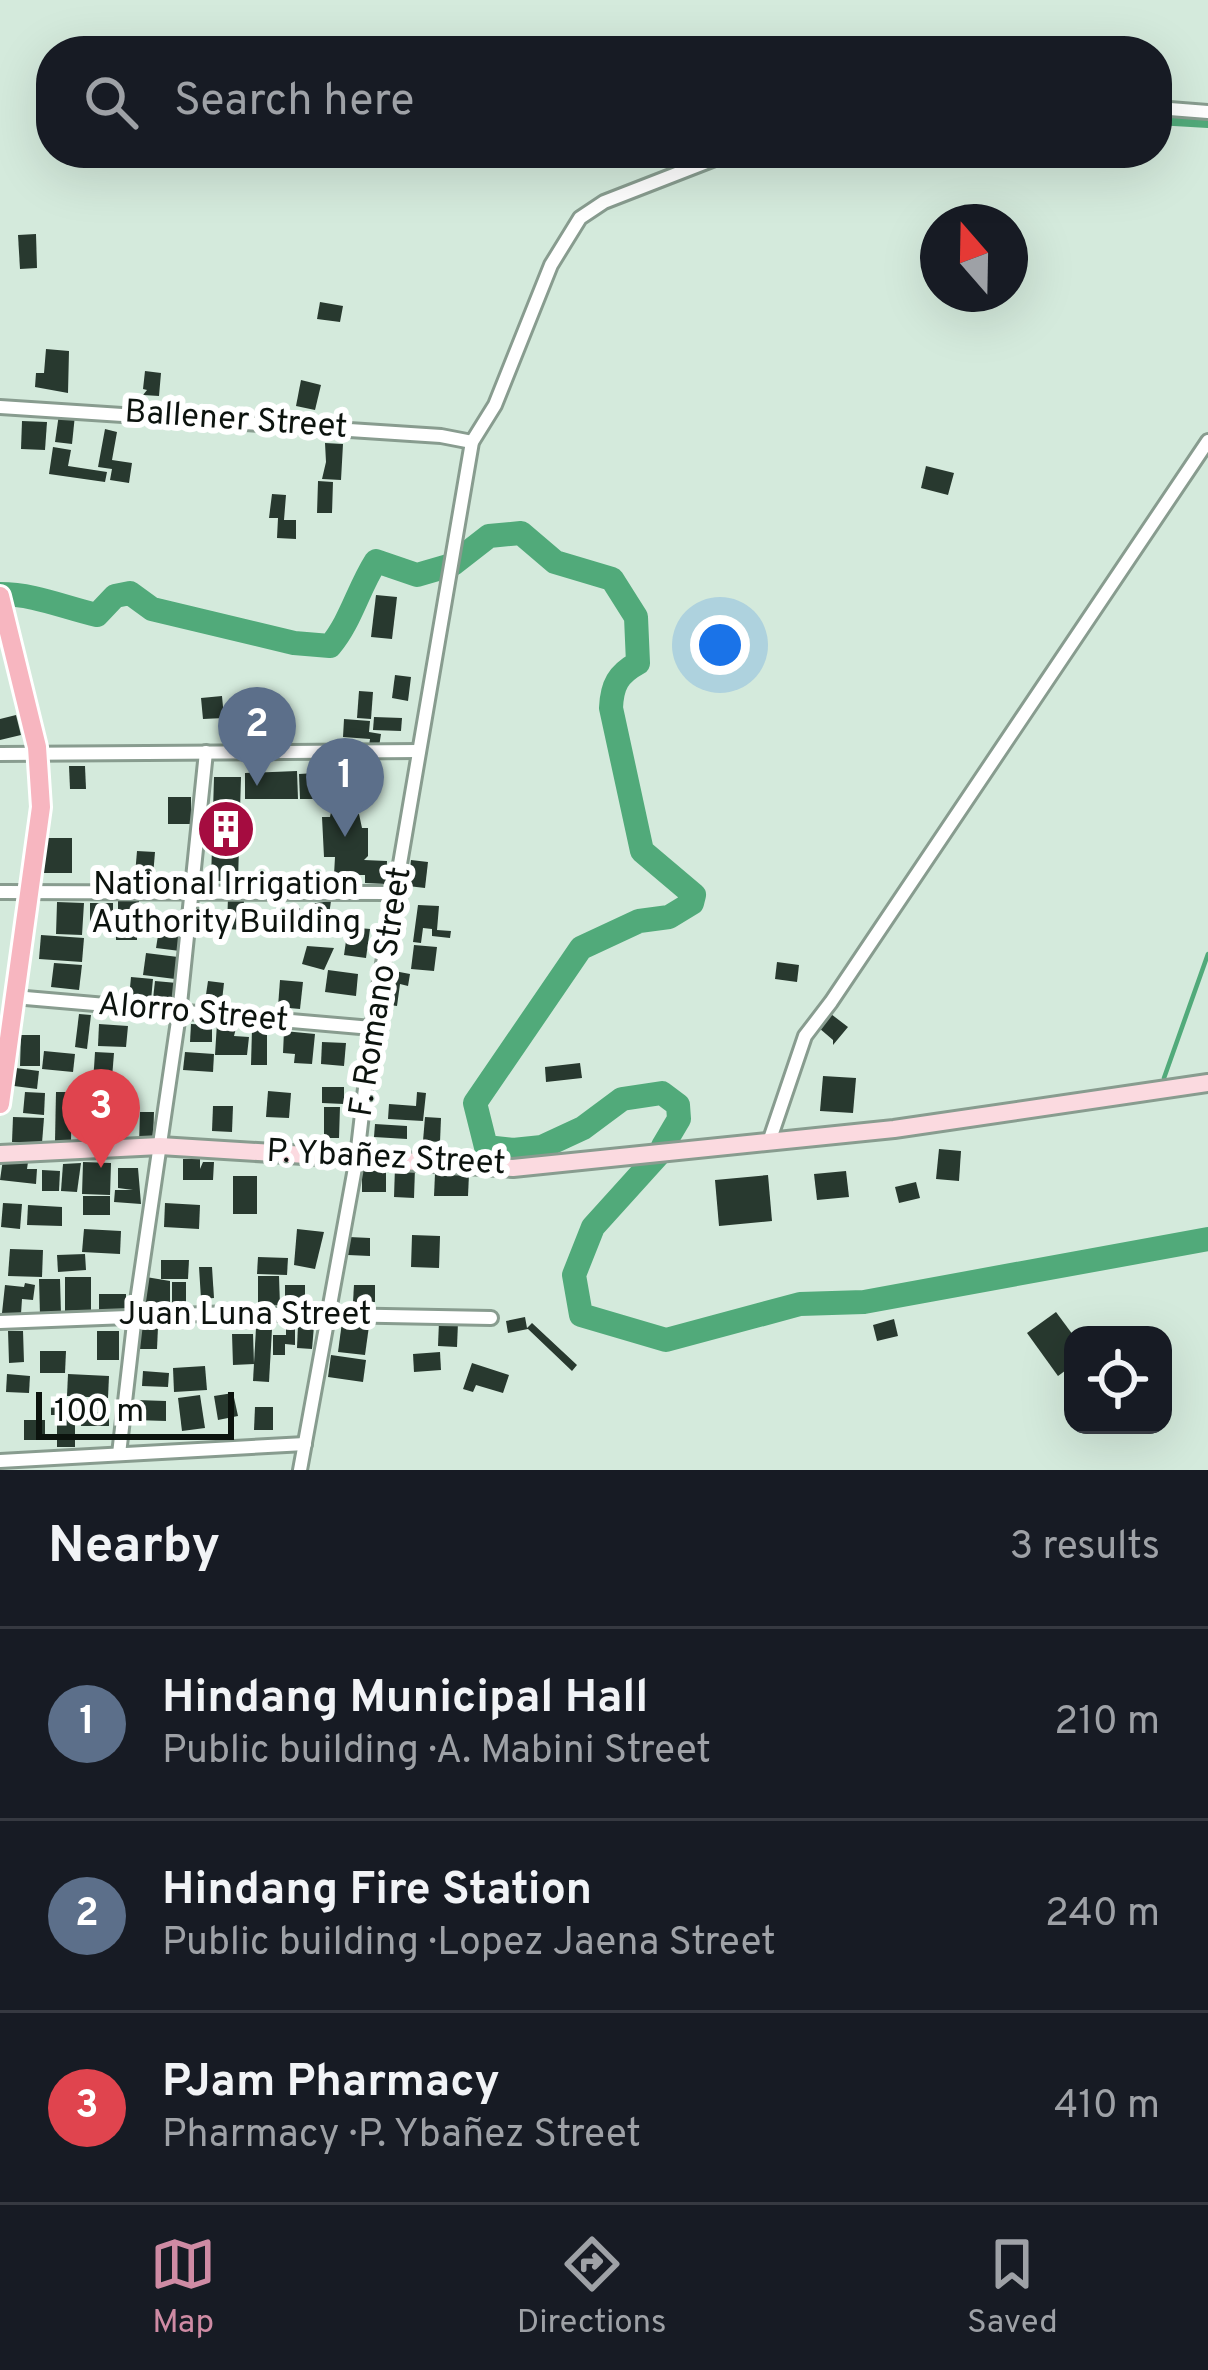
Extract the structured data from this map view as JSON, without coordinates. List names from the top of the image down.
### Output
{
  "streets": {
    "street": [
      "Ballener Street",
      "F. Romano Street",
      "Alorro Street",
      "P. Ybañez Street",
      "Juan Luna Street"
    ]
  },
  "crossings": [
    ["Ballener Street", "F. Romano Street"],
    ["F. Romano Street", "Alorro Street"],
    ["F. Romano Street", "P. Ybañez Street"],
    ["F. Romano Street", "Juan Luna Street"]
  ],
  "places": {
    "building": ["National Irrigation Authority Building"]
  },
  "scale_bar": "100 m",
  "north": "top",
  "page": {
    "search": "Search here",
    "pins": ["2", "1", "3"],
    "scale": "100 m",
    "heading": ["Nearby", "3 results"],
    "list": [
      {
        "mark": "1",
        "name": "Hindang Municipal Hall",
        "note": "Public building · A. Mabini Street",
        "value": "210 m"
      },
      {
        "mark": "2",
        "name": "Hindang Fire Station",
        "note": "Public building · Lopez Jaena Street",
        "value": "240 m"
      },
      {
        "mark": "3",
        "name": "PJam Pharmacy",
        "note": "Pharmacy · P. Ybañez Street",
        "value": "410 m"
      }
    ],
    "nav": ["Map", "Directions", "Saved"]
  }
}
